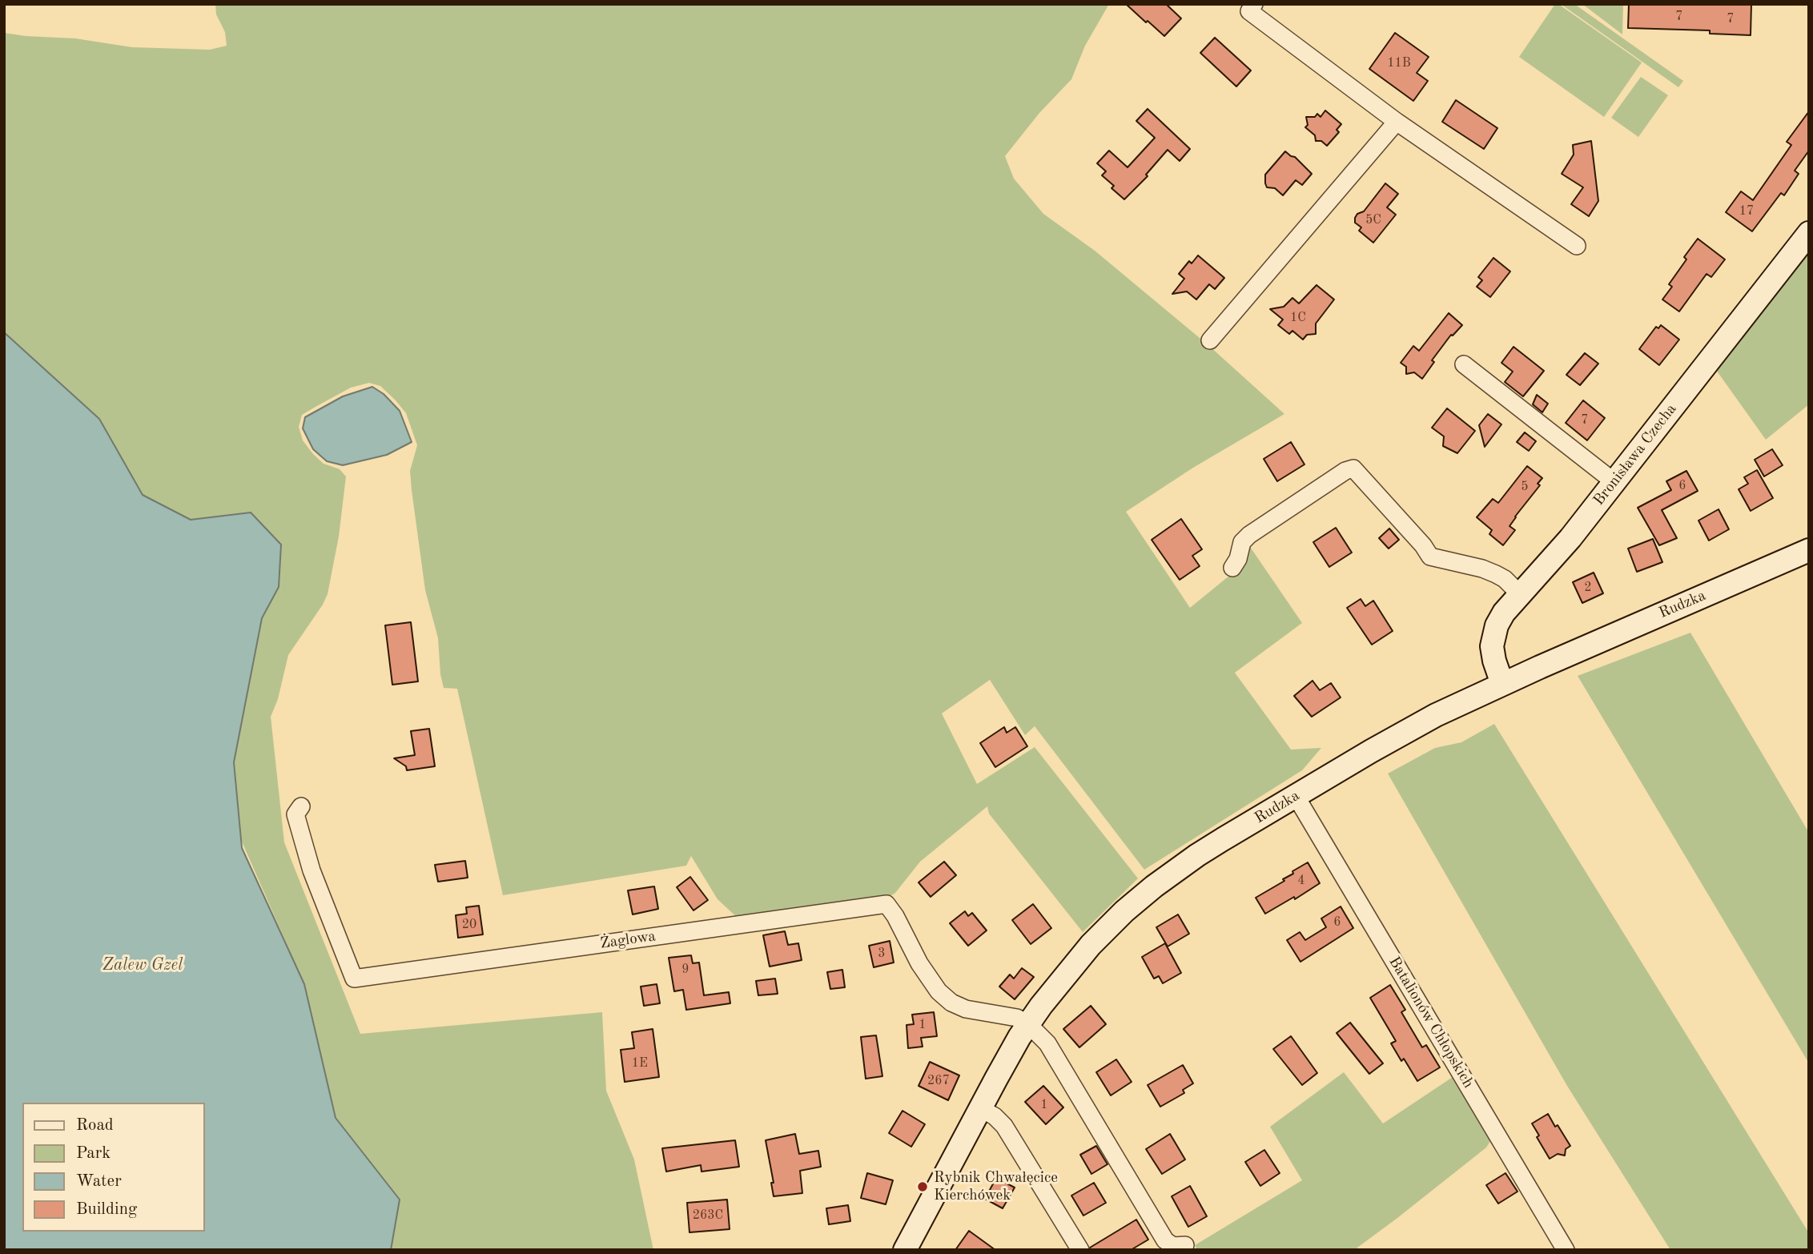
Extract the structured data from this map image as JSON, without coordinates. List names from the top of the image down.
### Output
{
  "streets": {
    "main road": ["Bronisława Czecha", "Rudzka"],
    "street": ["Żaglowa", "Batalionów Chłopskich"]
  },
  "crossings": [
    ["Bronisława Czecha", "Rudzka"],
    ["Rudzka", "Żaglowa"],
    ["Rudzka", "Batalionów Chłopskich"]
  ],
  "water": ["Zalew Gzel"],
  "places": ["Rybnik Chwałęcice Kierchówek"],
  "house_numbers": [
    "7",
    "7",
    "11B",
    "17",
    "5C",
    "1C",
    "7",
    "6",
    "5",
    "2",
    "4",
    "6",
    "20",
    "3",
    "9",
    "1",
    "1E",
    "267",
    "1",
    "263C"
  ],
  "legend": [
    "Road",
    "Park",
    "Water",
    "Building"
  ]
}
